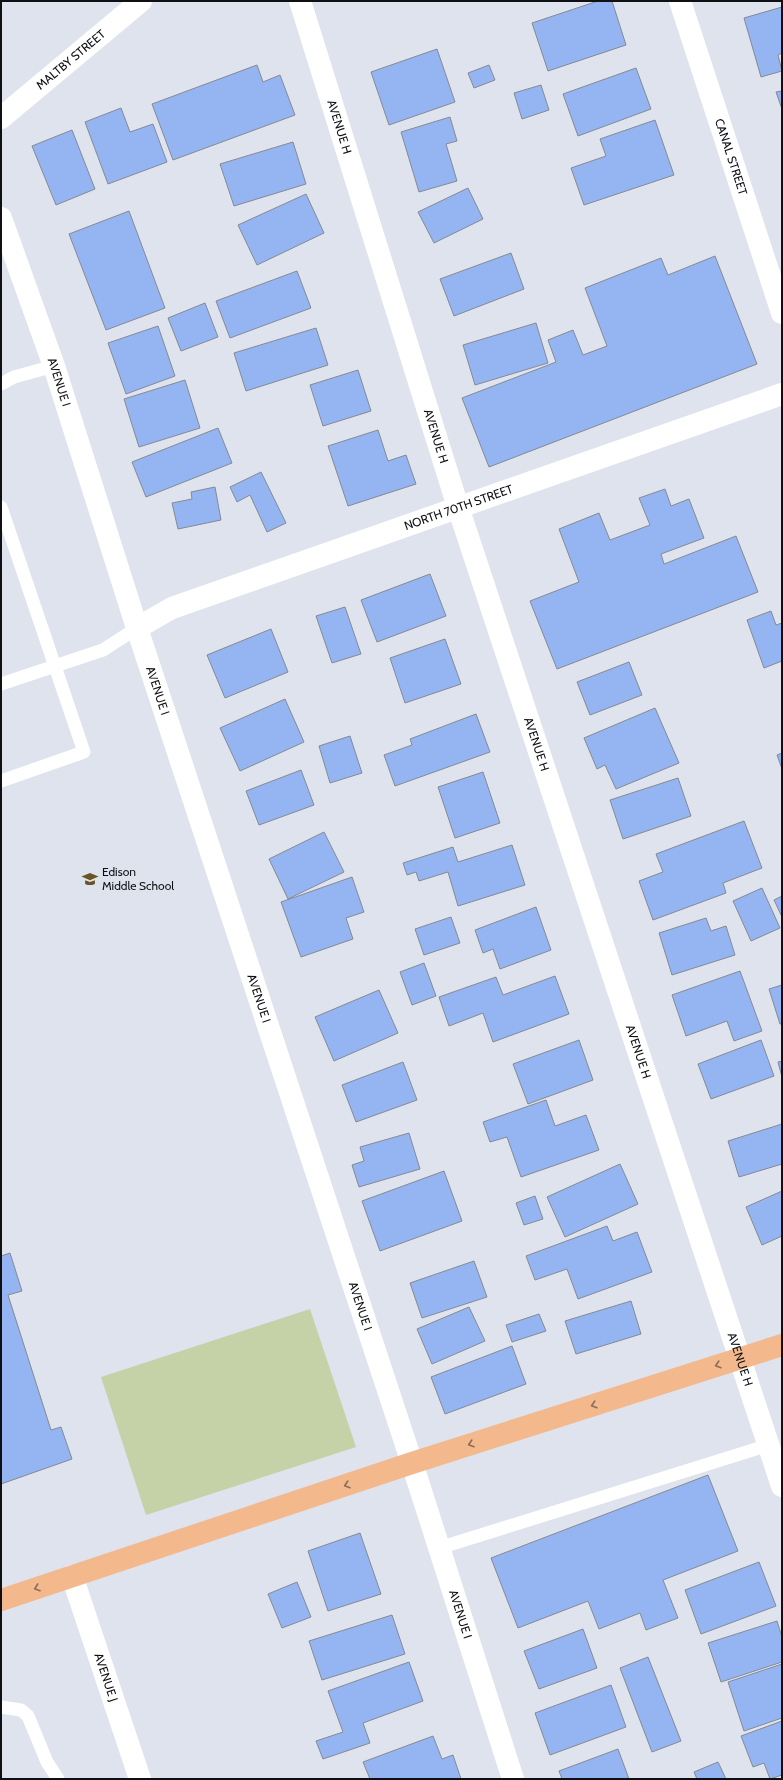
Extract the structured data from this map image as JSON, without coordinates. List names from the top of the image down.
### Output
{
  "streets": {
    "street": [
      "MALTBY STREET",
      "AVENUE H",
      "CANAL STREET",
      "AVENUE I",
      "NORTH 70TH STREET",
      "AVENUE J"
    ]
  },
  "crossings": [
    ["AVENUE H", "NORTH 70TH STREET"],
    ["AVENUE I", "NORTH 70TH STREET"]
  ],
  "places": {
    "school or university": ["Edison Middle School"]
  }
}
